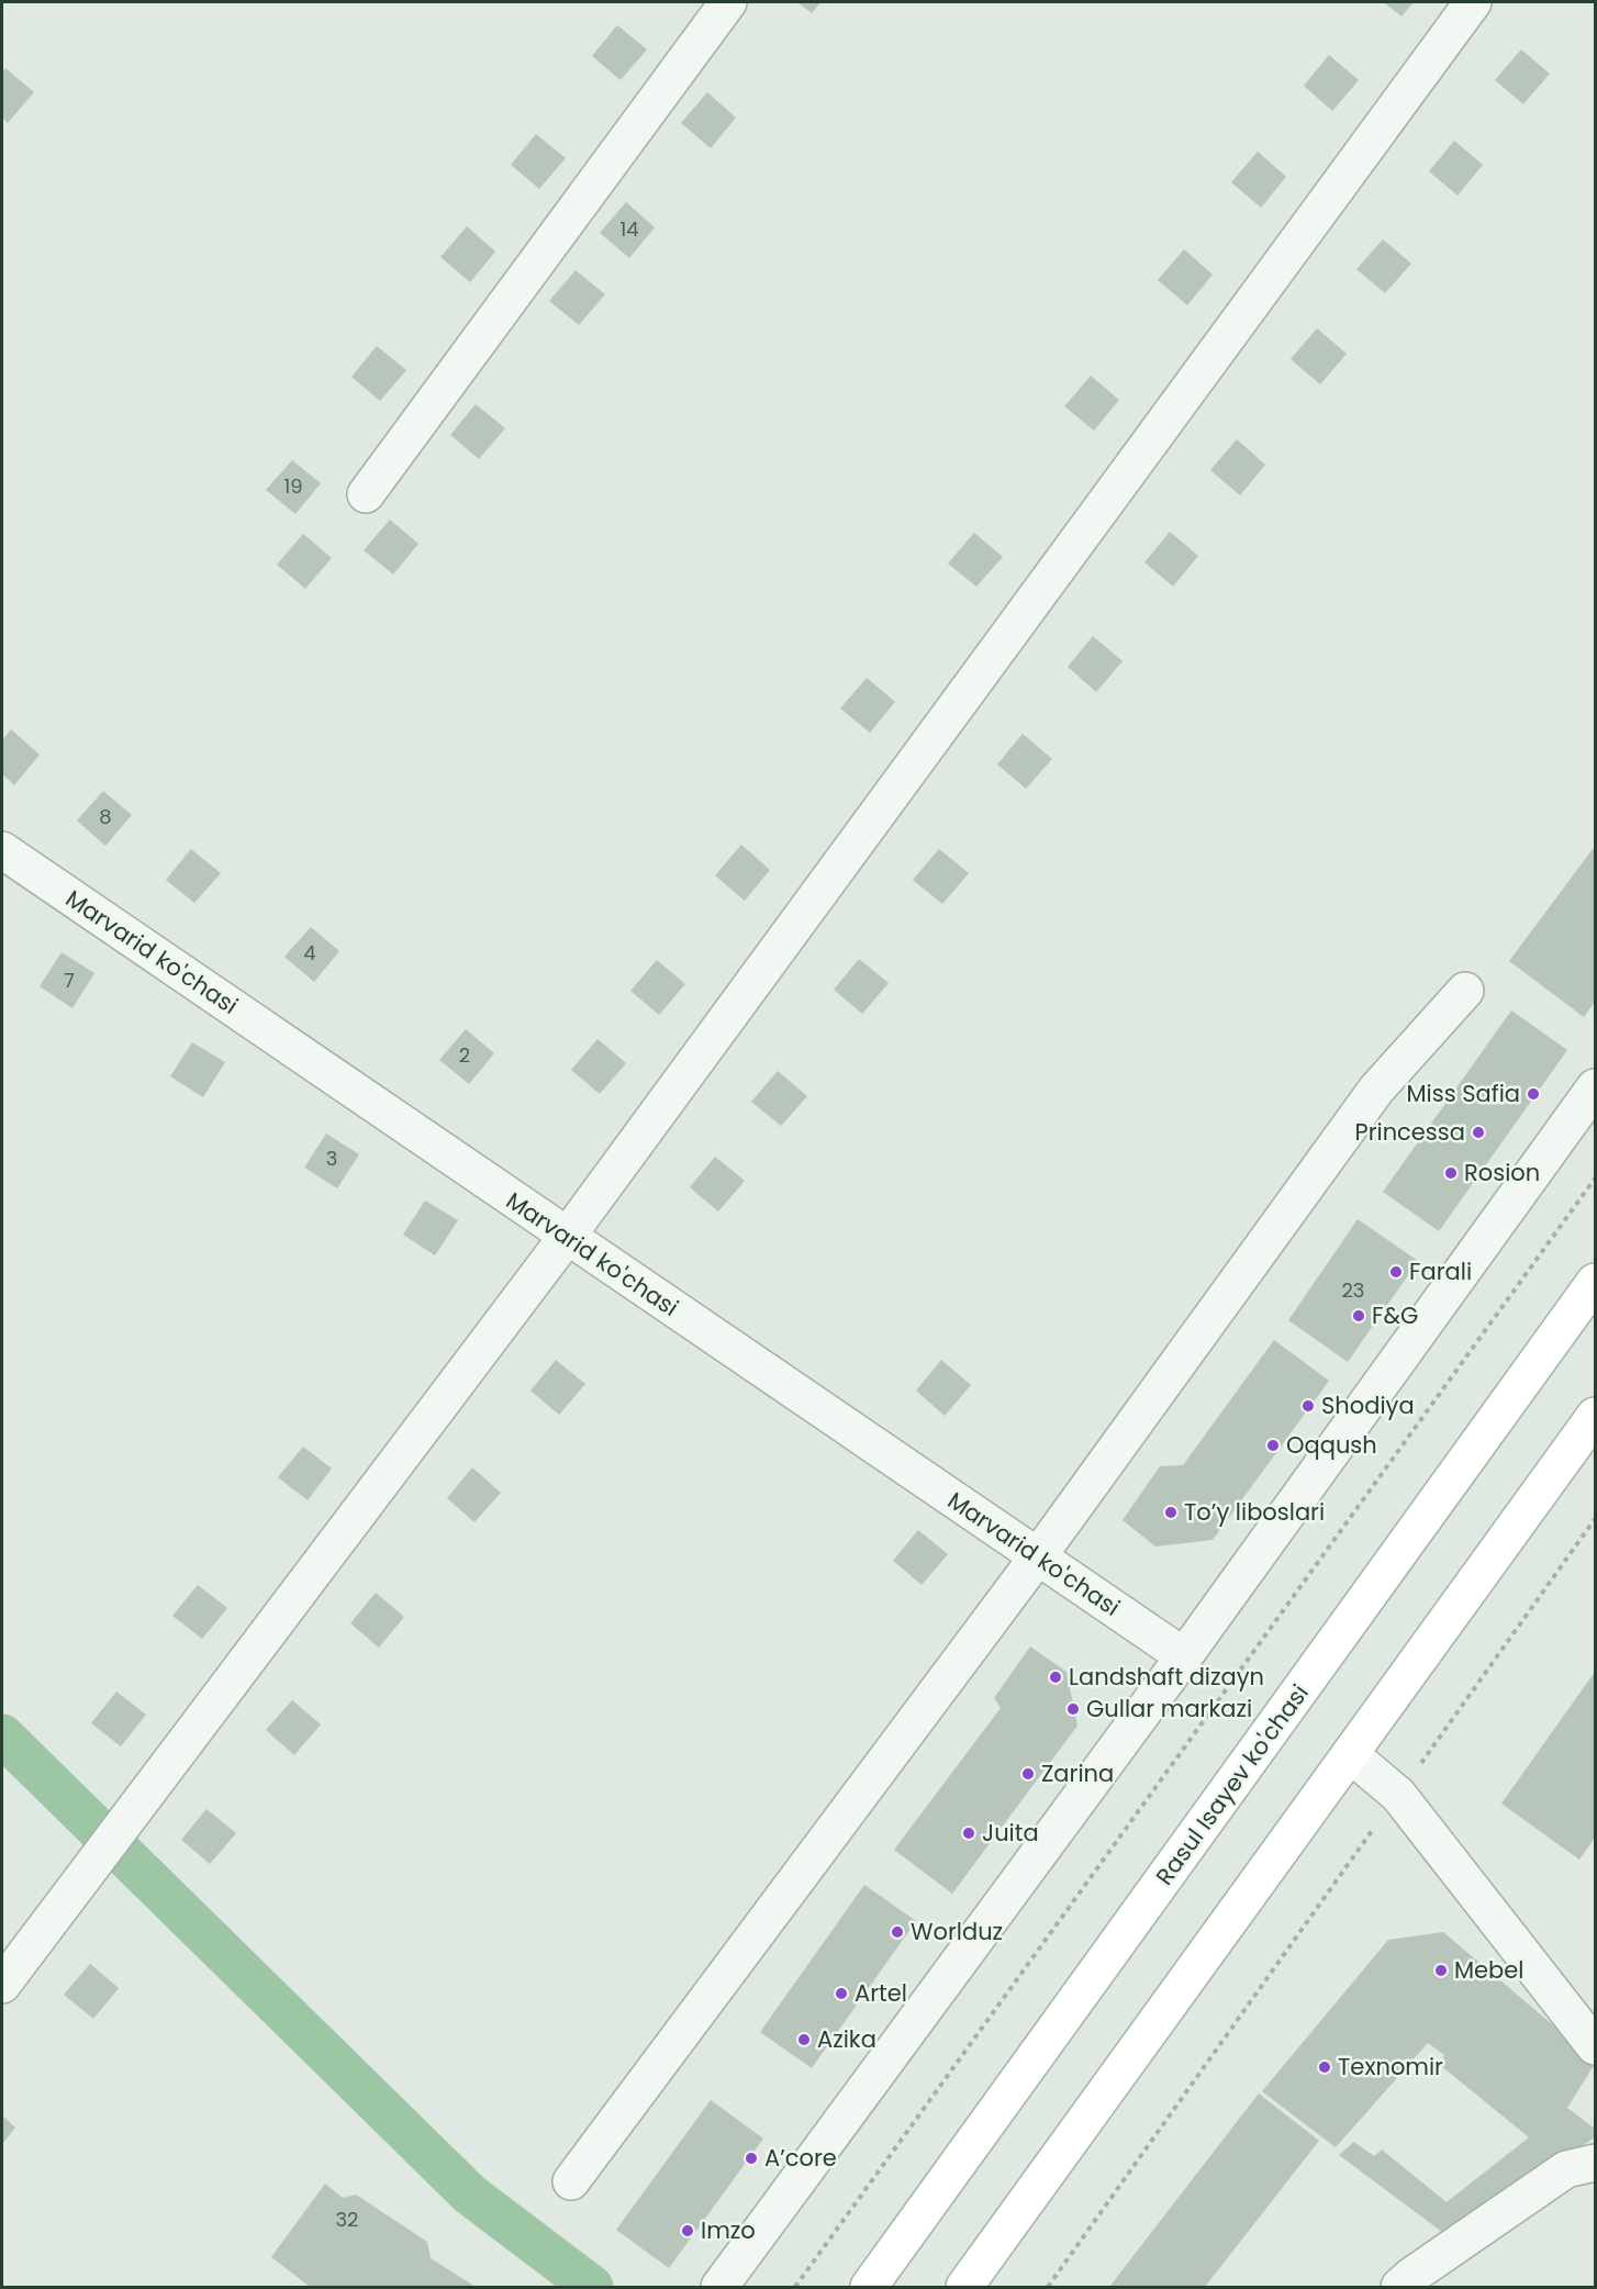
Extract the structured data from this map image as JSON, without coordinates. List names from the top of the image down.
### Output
{
  "streets": {
    "main road": ["Rasul Isayev ko'chasi"],
    "street": ["Marvarid ko'chasi"]
  },
  "places": [
    "Miss Safia",
    "Princessa",
    "Rosion",
    "Farali",
    "F&G",
    "Shodiya",
    "Oqqush",
    "To’y liboslari",
    "Landshaft dizayn",
    "Gullar markazi",
    "Zarina",
    "Juita",
    "Worlduz",
    "Mebel",
    "Artel",
    "Azika",
    "Texnomir",
    "A’core",
    "Imzo"
  ],
  "house_numbers": [
    "14",
    "19",
    "8",
    "4",
    "7",
    "2",
    "3",
    "23",
    "32"
  ]
}
